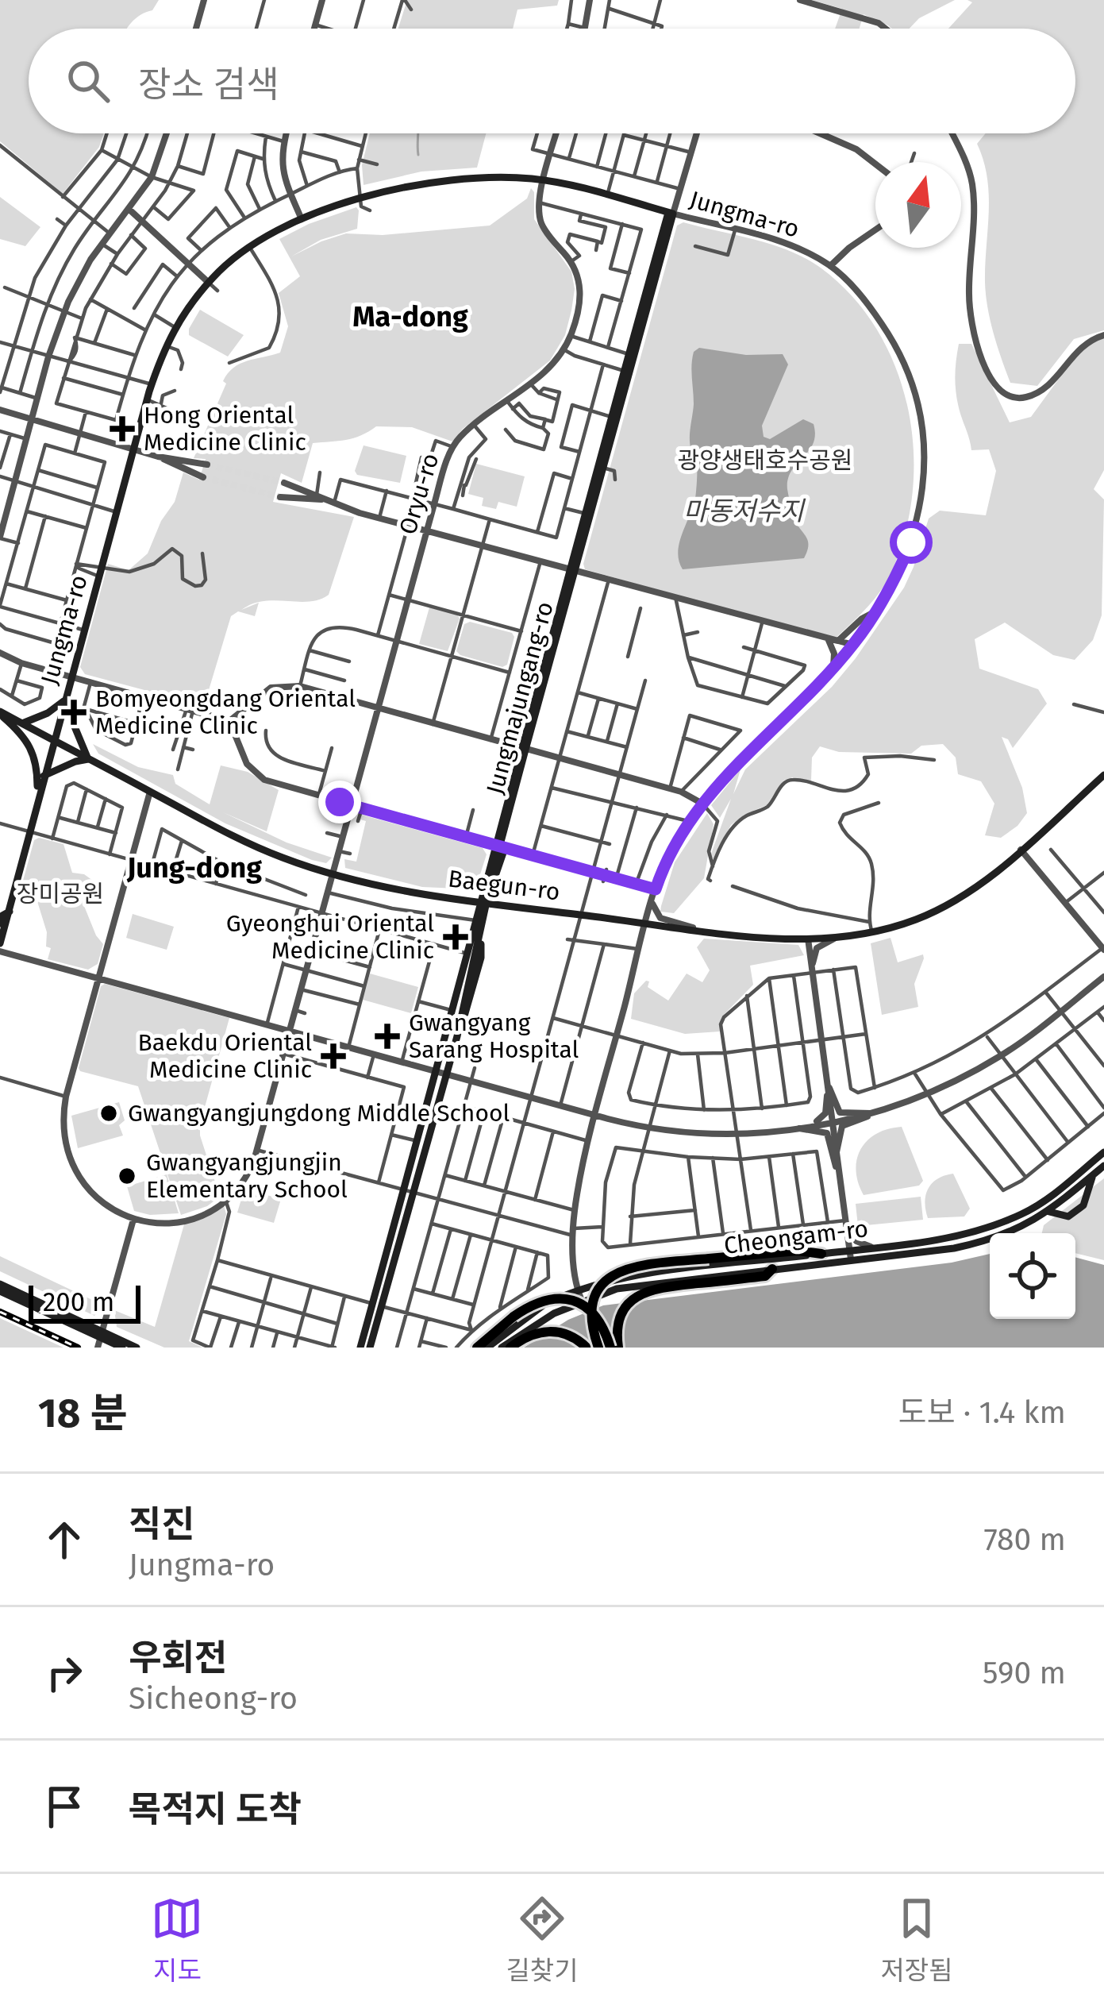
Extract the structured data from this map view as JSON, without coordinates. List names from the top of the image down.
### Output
{
  "streets": {
    "main road": [
      "Jungma-ro",
      "Jungmajungang-ro",
      "Baegun-ro",
      "Cheongam-ro"
    ],
    "street": ["Oryu-ro"]
  },
  "crossings": [
    ["Jungma-ro", "Jungmajungang-ro"],
    ["Jungma-ro", "Baegun-ro"],
    ["Jungma-ro", "Cheongam-ro"],
    ["Oryu-ro", "Baegun-ro"],
    ["Jungmajungang-ro", "Baegun-ro"]
  ],
  "districts": ["Ma-dong", "Jung-dong"],
  "water": ["마동저수지"],
  "parks": ["광양생태호수공원", "장미공원"],
  "places": {
    "health": [
      "Hong Oriental Medicine Clinic",
      "Bomyeongdang Oriental Medicine Clinic",
      "Gyeonghui Oriental Medicine Clinic",
      "Gwangyang Sarang Hospital",
      "Baekdu Oriental Medicine Clinic"
    ],
    "other": ["Gwangyangjungdong Middle School", "Gwangyangjungjin Elementary School"]
  },
  "scale_bar": "200 m",
  "north": "top",
  "page": {
    "search": "장소 검색",
    "scale": "200 m",
    "heading": ["18 분", "도보 · 1.4 km"],
    "list": [
      ["직진", "Jungma-ro", "780 m"],
      ["우회전", "Sicheong-ro", "590 m"],
      "목적지 도착"
    ],
    "nav": ["지도", "길찾기", "저장됨"]
  }
}
